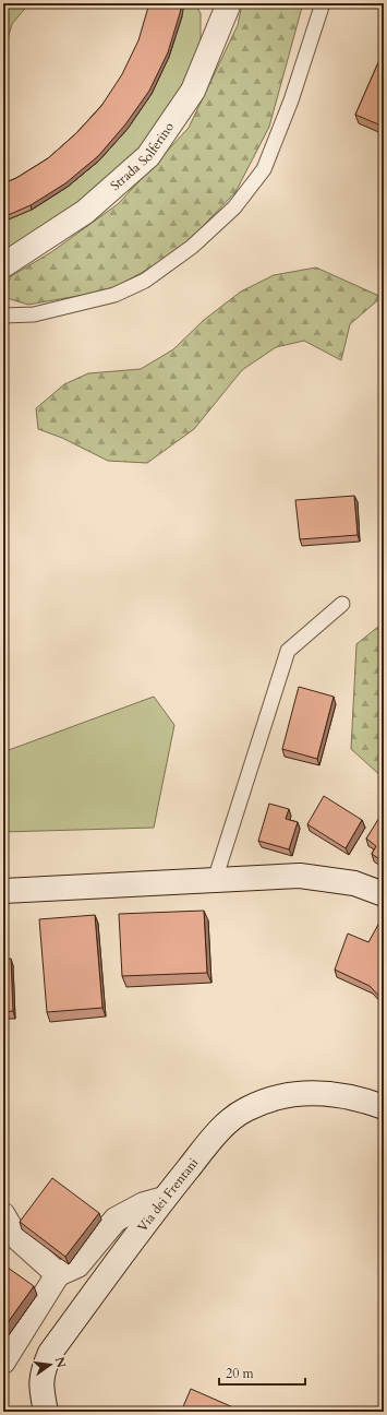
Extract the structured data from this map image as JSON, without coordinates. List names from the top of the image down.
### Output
{
  "streets": {
    "main road": ["Strada Solferino", "Via dei Frentani"]
  },
  "scale_bar": "20 m",
  "north": "right"
}
